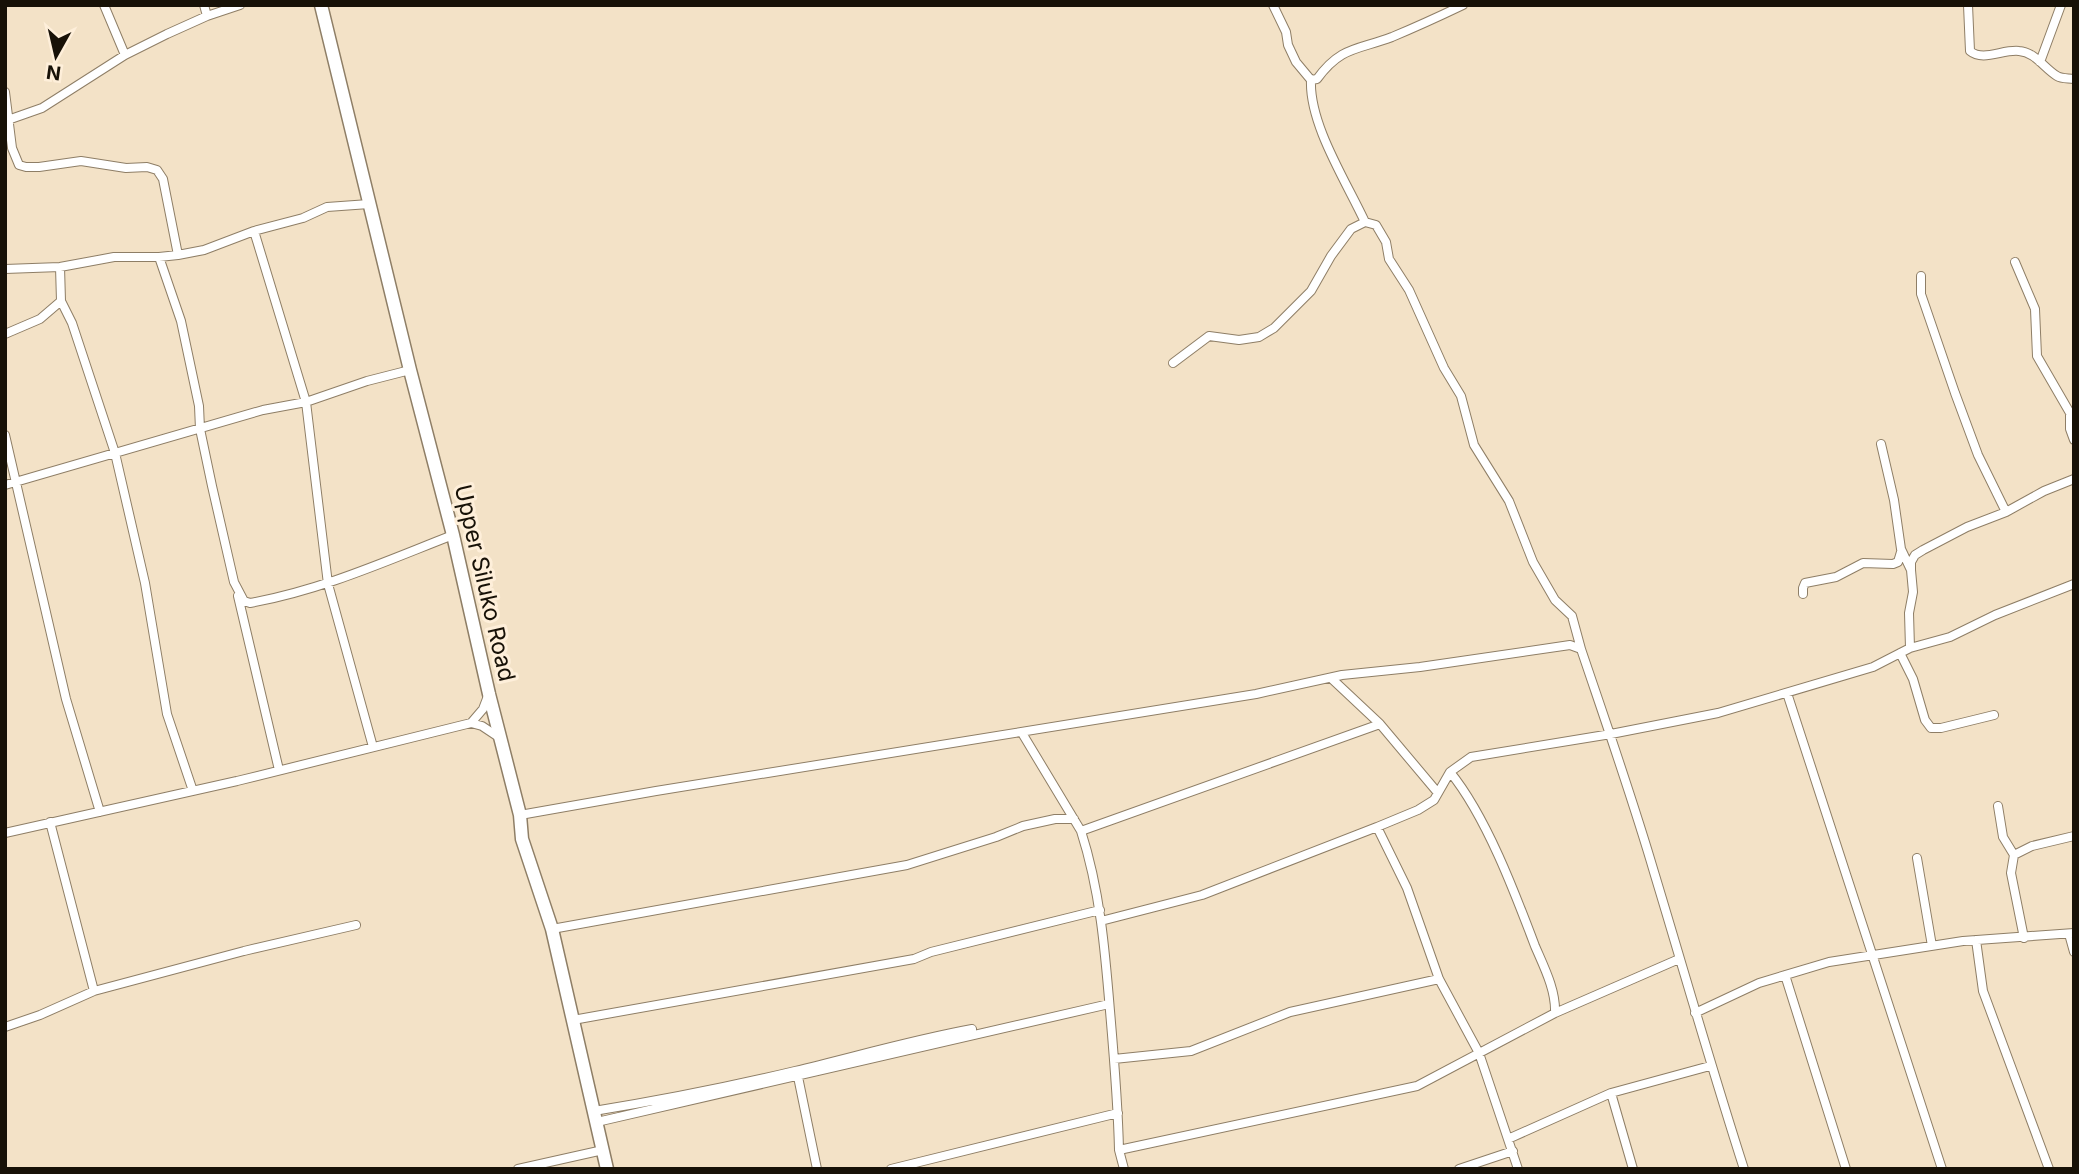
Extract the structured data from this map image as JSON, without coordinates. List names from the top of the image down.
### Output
{
  "streets": {
    "main road": ["Upper Siluko Road"]
  },
  "north": "bottom"
}
